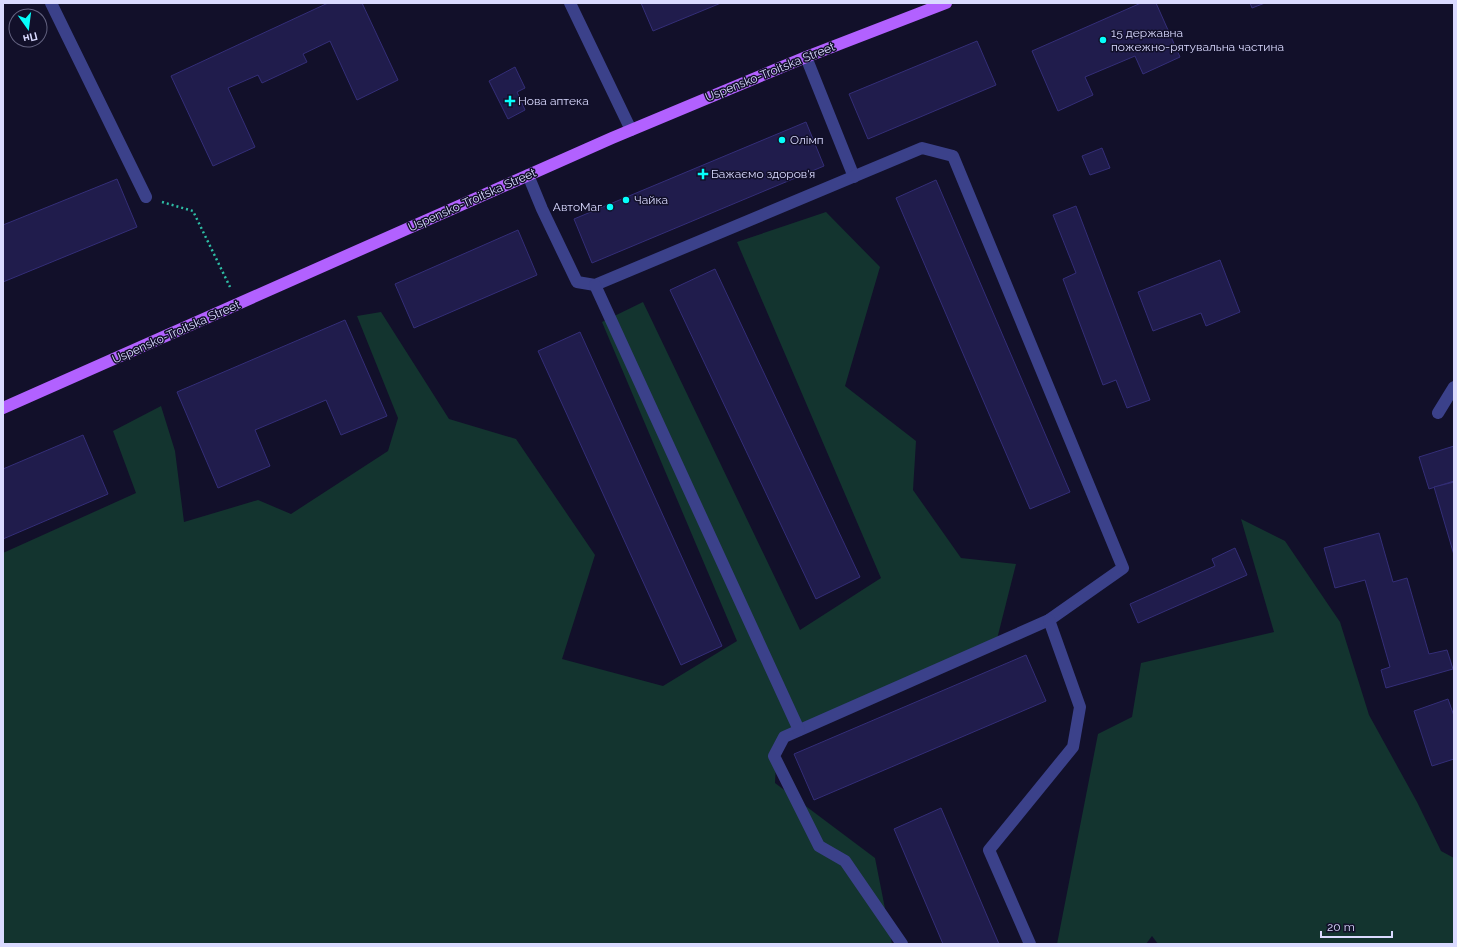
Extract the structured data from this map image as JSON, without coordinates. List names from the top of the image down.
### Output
{
  "streets": {
    "main road": ["Uspensko-Troitska Street"]
  },
  "places": {
    "other": [
      "15 державна пожежно-рятувальна частина",
      "Олімп",
      "Чайка",
      "АвтоМаг"
    ],
    "health": ["Нова аптека", "Бажаємо здоров'я"]
  },
  "scale_bar": "20 m",
  "north": "bottom"
}
